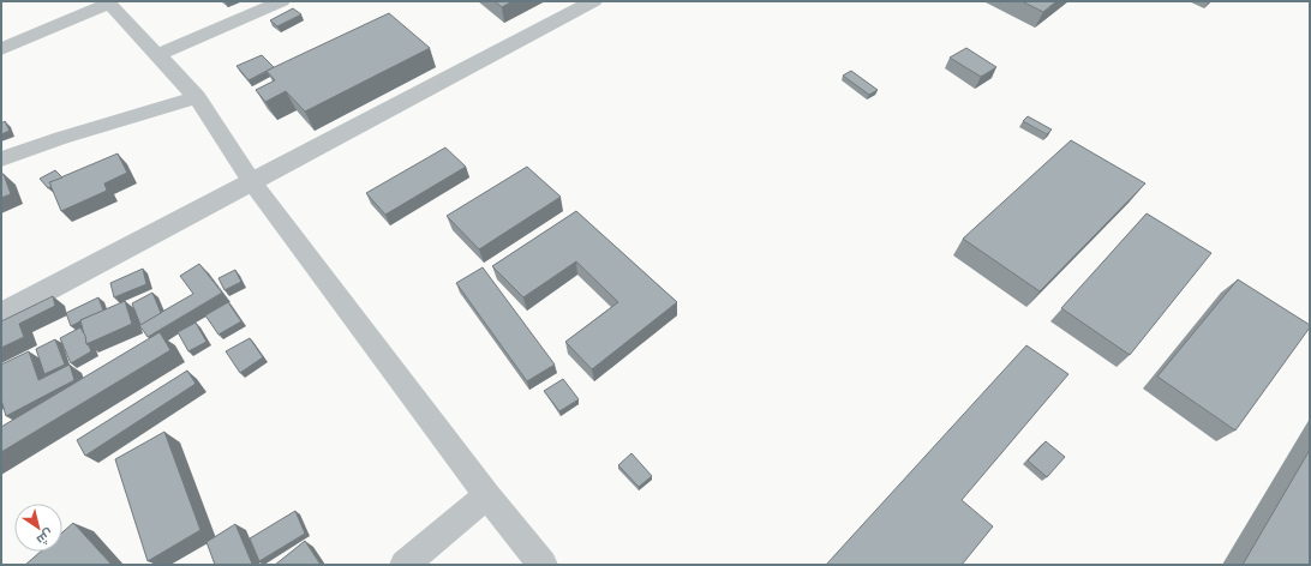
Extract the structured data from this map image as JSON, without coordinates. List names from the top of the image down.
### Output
{
  "north": "bottom right"
}
